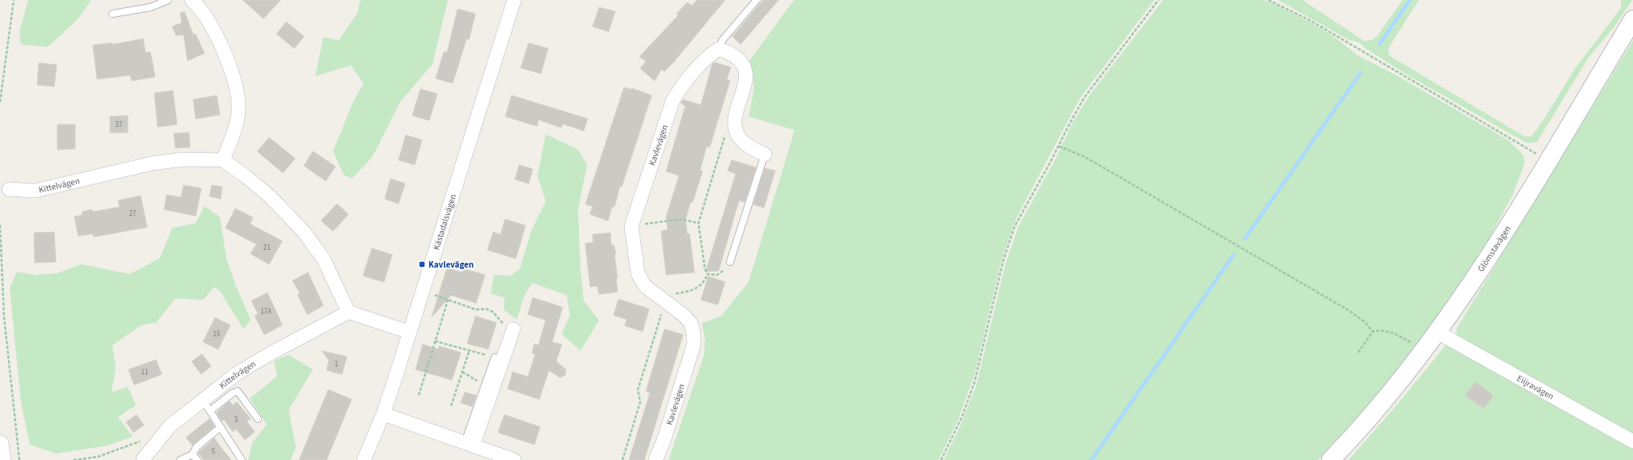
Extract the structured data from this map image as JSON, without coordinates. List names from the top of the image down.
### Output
{
  "streets": {
    "main road": ["Glömstavägen"],
    "street": [
      "Kavlevägen",
      "Kittelvägen",
      "Kästadalsvägen",
      "Eiijravägen"
    ]
  },
  "crossings": [
    ["Glömstavägen", "Eiijravägen"]
  ],
  "places": {
    "transit": ["Kavlevägen"]
  },
  "house_numbers": [
    "37",
    "27",
    "21",
    "17A",
    "15",
    "1",
    "11",
    "3",
    "5"
  ]
}
